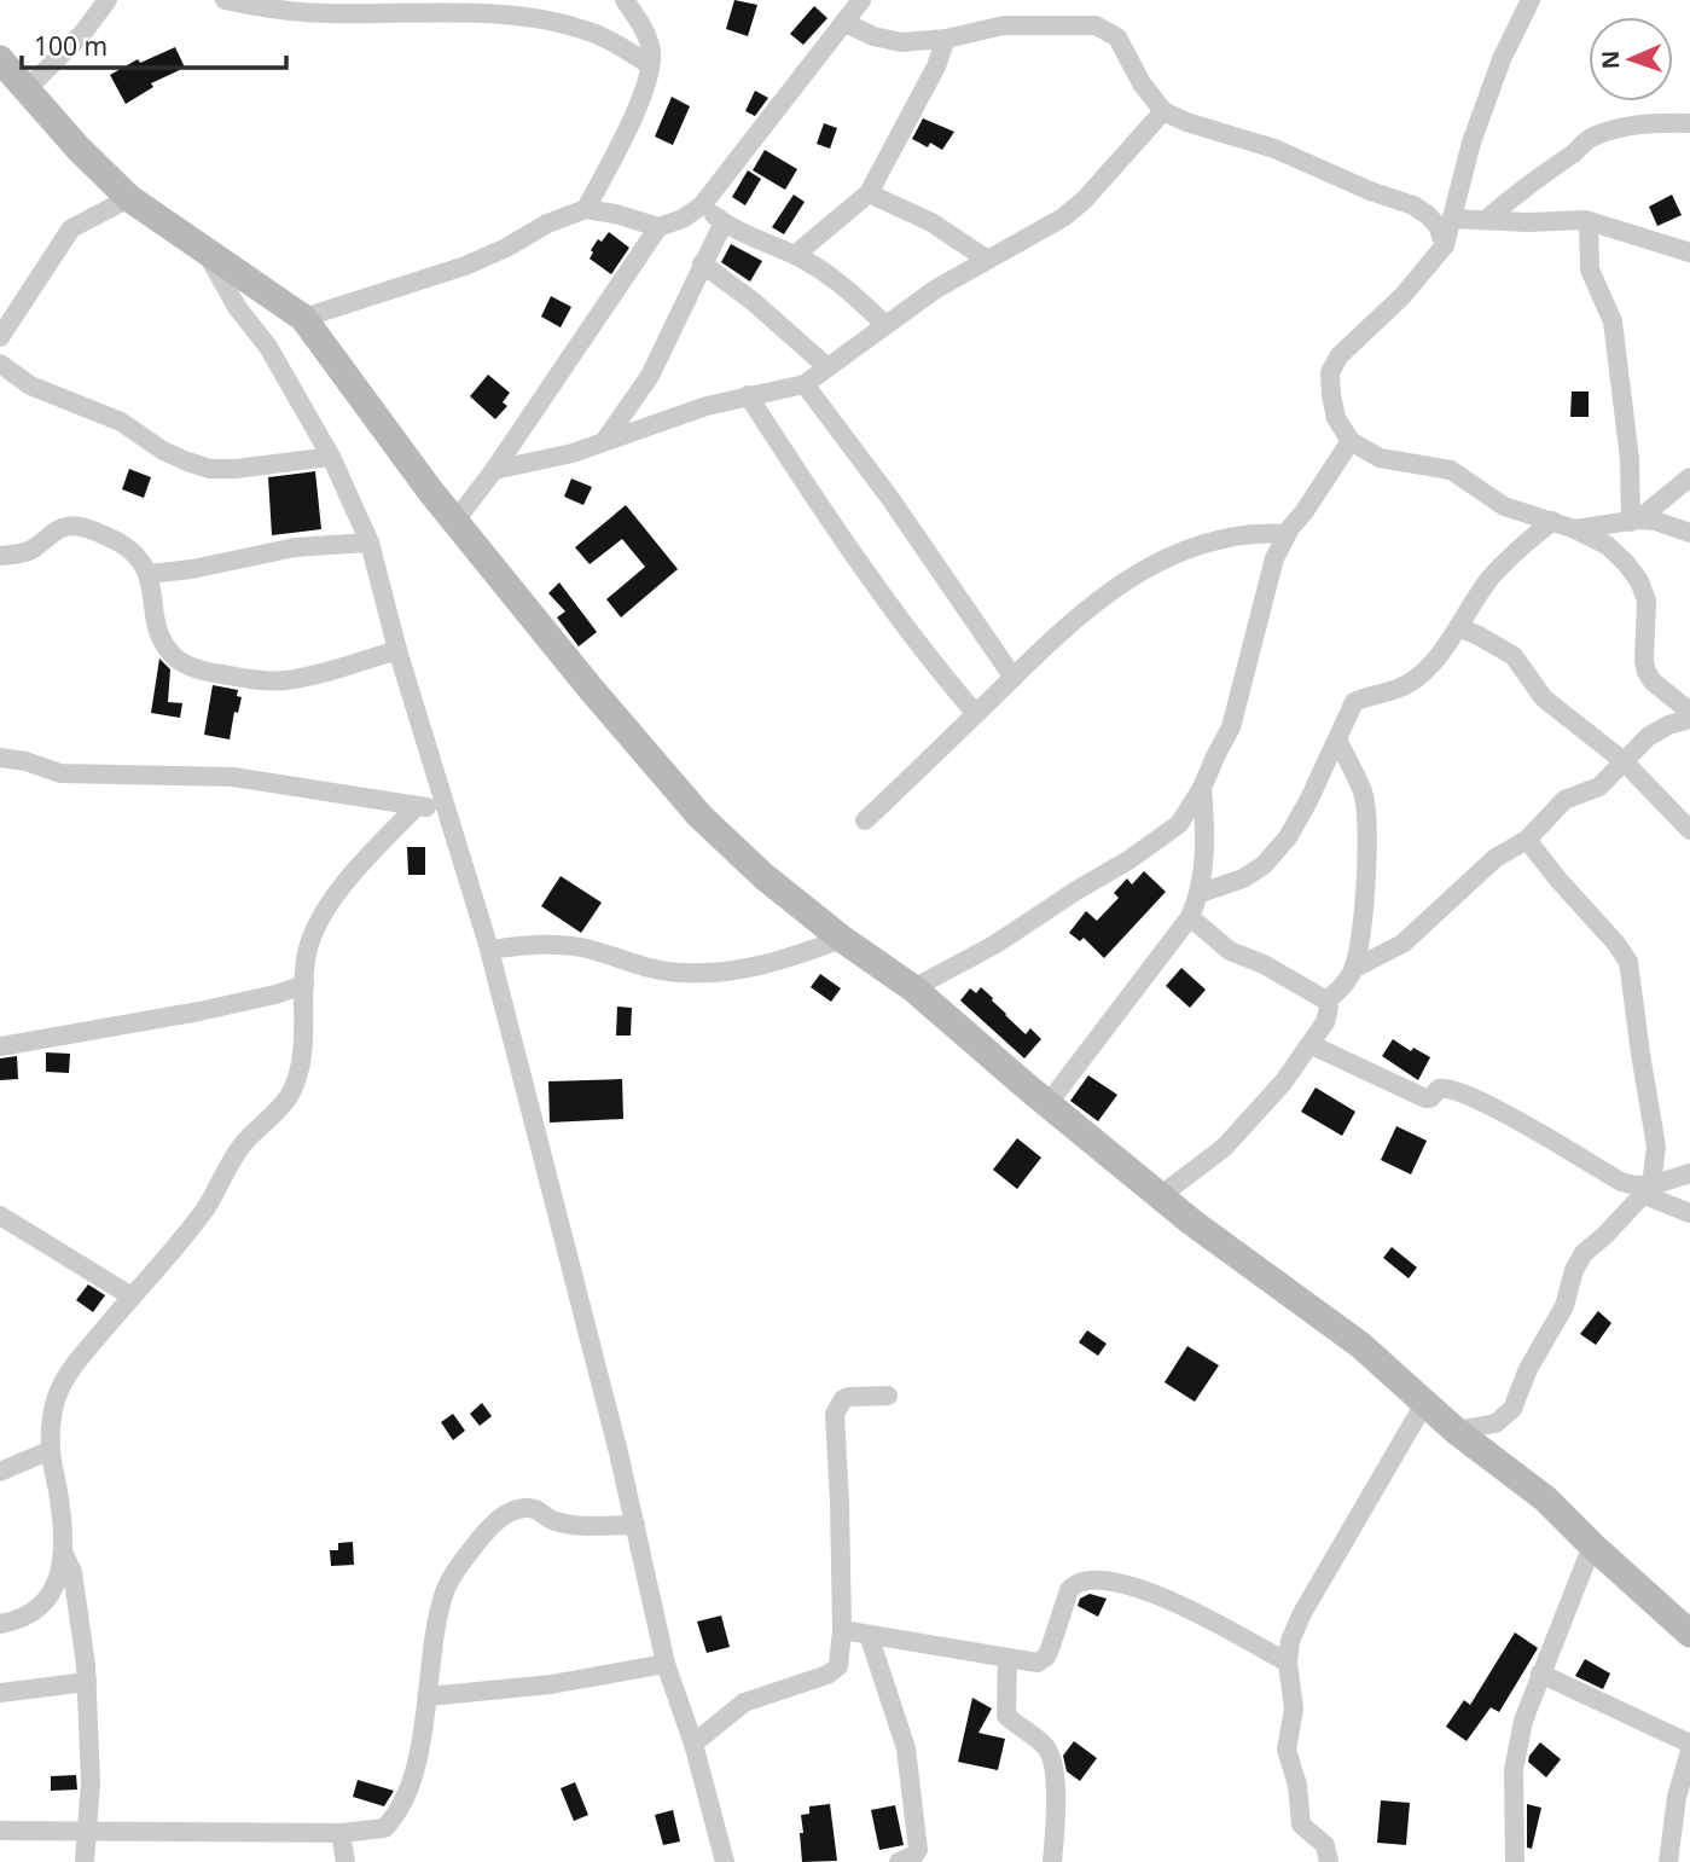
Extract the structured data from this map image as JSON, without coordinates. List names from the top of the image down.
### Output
{
  "scale_bar": "100 m",
  "north": "left"
}
